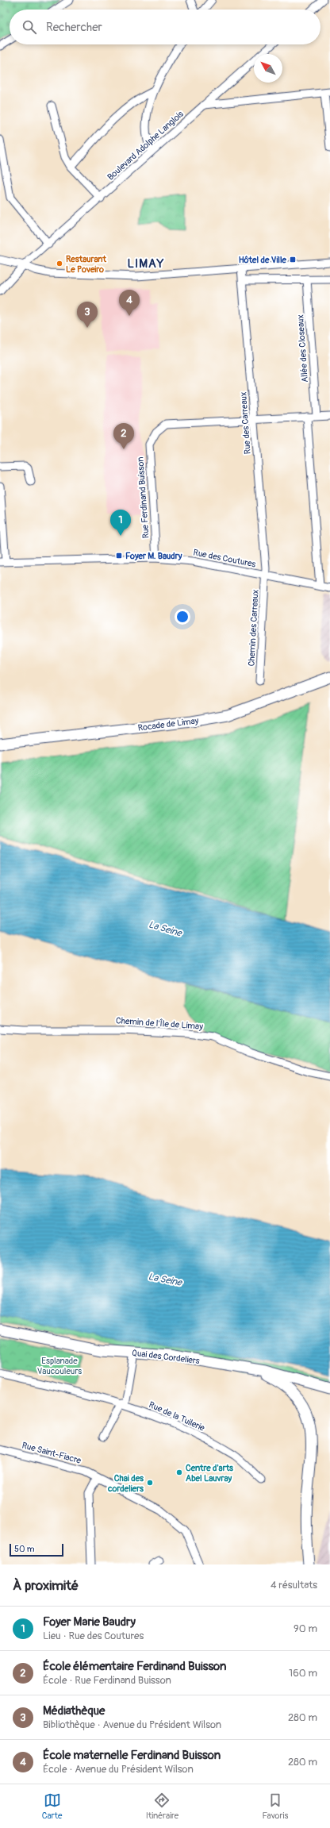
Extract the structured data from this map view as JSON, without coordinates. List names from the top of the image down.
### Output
{
  "streets": {
    "main road": ["Rocade de Limay", "Quai des Cordeliers"],
    "street": [
      "Boulevard Adolphe Langlois",
      "Allée des Closeaux",
      "Rue des Carreaux",
      "Rue Ferdinand Buisson",
      "Rue des Coutures",
      "Chemin des Carreaux",
      "Chemin de l'Île de Limay",
      "Rue de la Tuilerie",
      "Rue Saint-Fiacre"
    ]
  },
  "crossings": [
    ["Rue des Carreaux", "Rue Ferdinand Buisson"],
    ["Rue des Carreaux", "Rue des Coutures"],
    ["Rue des Carreaux", "Chemin des Carreaux"],
    ["Rue Ferdinand Buisson", "Rue des Coutures"],
    ["Rue des Coutures", "Chemin des Carreaux"]
  ],
  "districts": ["LIMAY"],
  "water": ["La Seine"],
  "parks": ["Esplanade Vaucouleurs"],
  "places": {
    "transit": ["Hôtel de Ville", "Foyer M. Baudry"],
    "other": ["Restaurant Le Poveiro", "Centre d'arts Abel Lauvray", "Chai des cordeliers"]
  },
  "scale_bar": "50 m",
  "north": "top left",
  "page": {
    "search": "Rechercher",
    "pins": [
      "4",
      "3",
      "2",
      "1"
    ],
    "scale": "50 m",
    "heading": ["À proximité", "4 résultats"],
    "list": [
      {
        "mark": "1",
        "name": "Foyer Marie Baudry",
        "note": "Lieu · Rue des Coutures",
        "value": "90 m"
      },
      {
        "mark": "2",
        "name": "École élémentaire Ferdinand Buisson",
        "note": "École · Rue Ferdinand Buisson",
        "value": "160 m"
      },
      {
        "mark": "3",
        "name": "Médiathèque",
        "note": "Bibliothèque · Avenue du Président Wilson",
        "value": "280 m"
      },
      {
        "mark": "4",
        "name": "École maternelle Ferdinand Buisson",
        "note": "École · Avenue du Président Wilson",
        "value": "280 m"
      }
    ],
    "nav": ["Carte", "Itinéraire", "Favoris"]
  }
}
